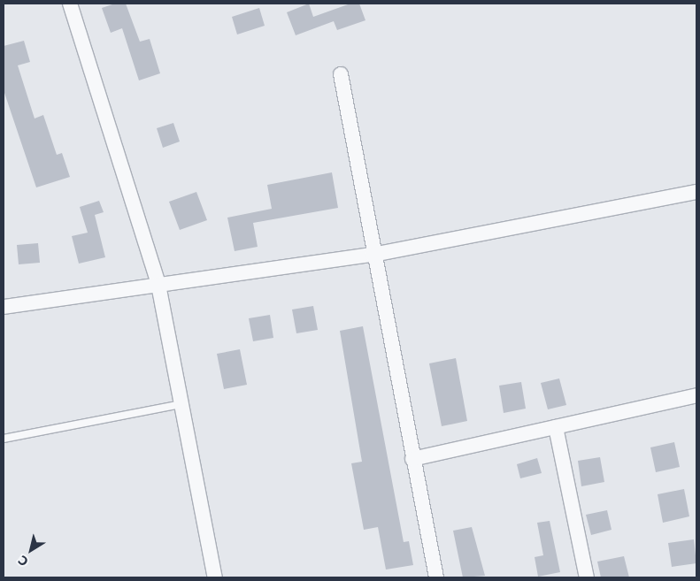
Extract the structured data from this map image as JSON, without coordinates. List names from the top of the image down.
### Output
{
  "north": "bottom left"
}
